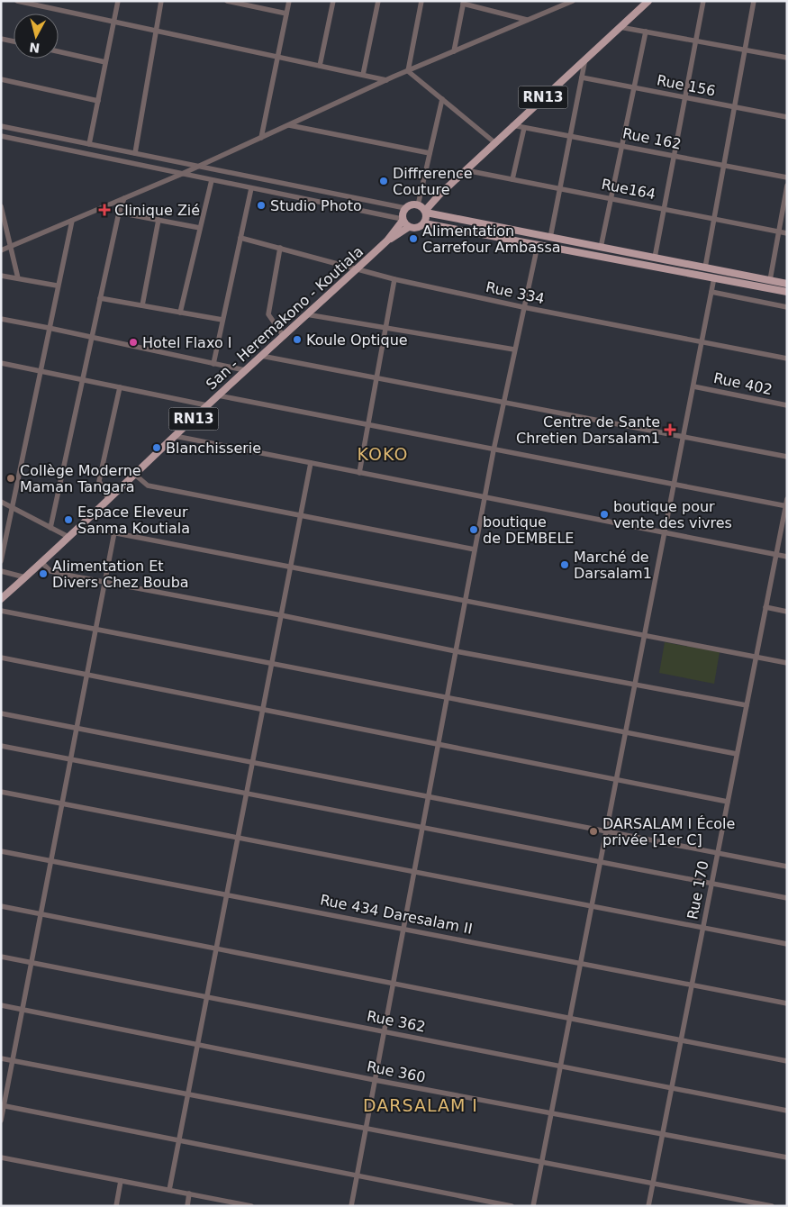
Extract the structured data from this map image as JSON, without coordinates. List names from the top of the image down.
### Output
{
  "streets": {
    "main road": ["RN13", "San - Heremakono - Koutiala"],
    "street": [
      "Rue 156",
      "Rue 162",
      "Rue164",
      "Rue 334",
      "Rue 402",
      "Rue 170",
      "Rue 434 Daresalam II",
      "Rue 362",
      "Rue 360"
    ]
  },
  "crossings": [
    ["RN13", "Rue 162"],
    ["RN13", "Rue164"],
    ["RN13", "San - Heremakono - Koutiala"],
    ["Rue 334", "San - Heremakono - Koutiala"],
    ["Rue 170", "Rue 434 Daresalam II"],
    ["Rue 170", "Rue 362"],
    ["Rue 170", "Rue 360"]
  ],
  "districts": ["KOKO", "DARSALAM I"],
  "places": {
    "other": [
      "Diffrerence Couture",
      "Studio Photo",
      "Alimentation Carrefour Ambassa",
      "Koule Optique",
      "Hotel Flaxo I",
      "Blanchisserie",
      "Collège Moderne Maman Tangara",
      "boutique pour vente des vivres",
      "Espace Eleveur Sanma Koutiala",
      "boutique de DEMBELE",
      "Marché de Darsalam1",
      "Alimentation Et Divers Chez Bouba",
      "DARSALAM I École privée [1er C]"
    ],
    "health": ["Clinique Zié", "Centre de Sante Chretien Darsalam1"]
  },
  "north": "bottom"
}
